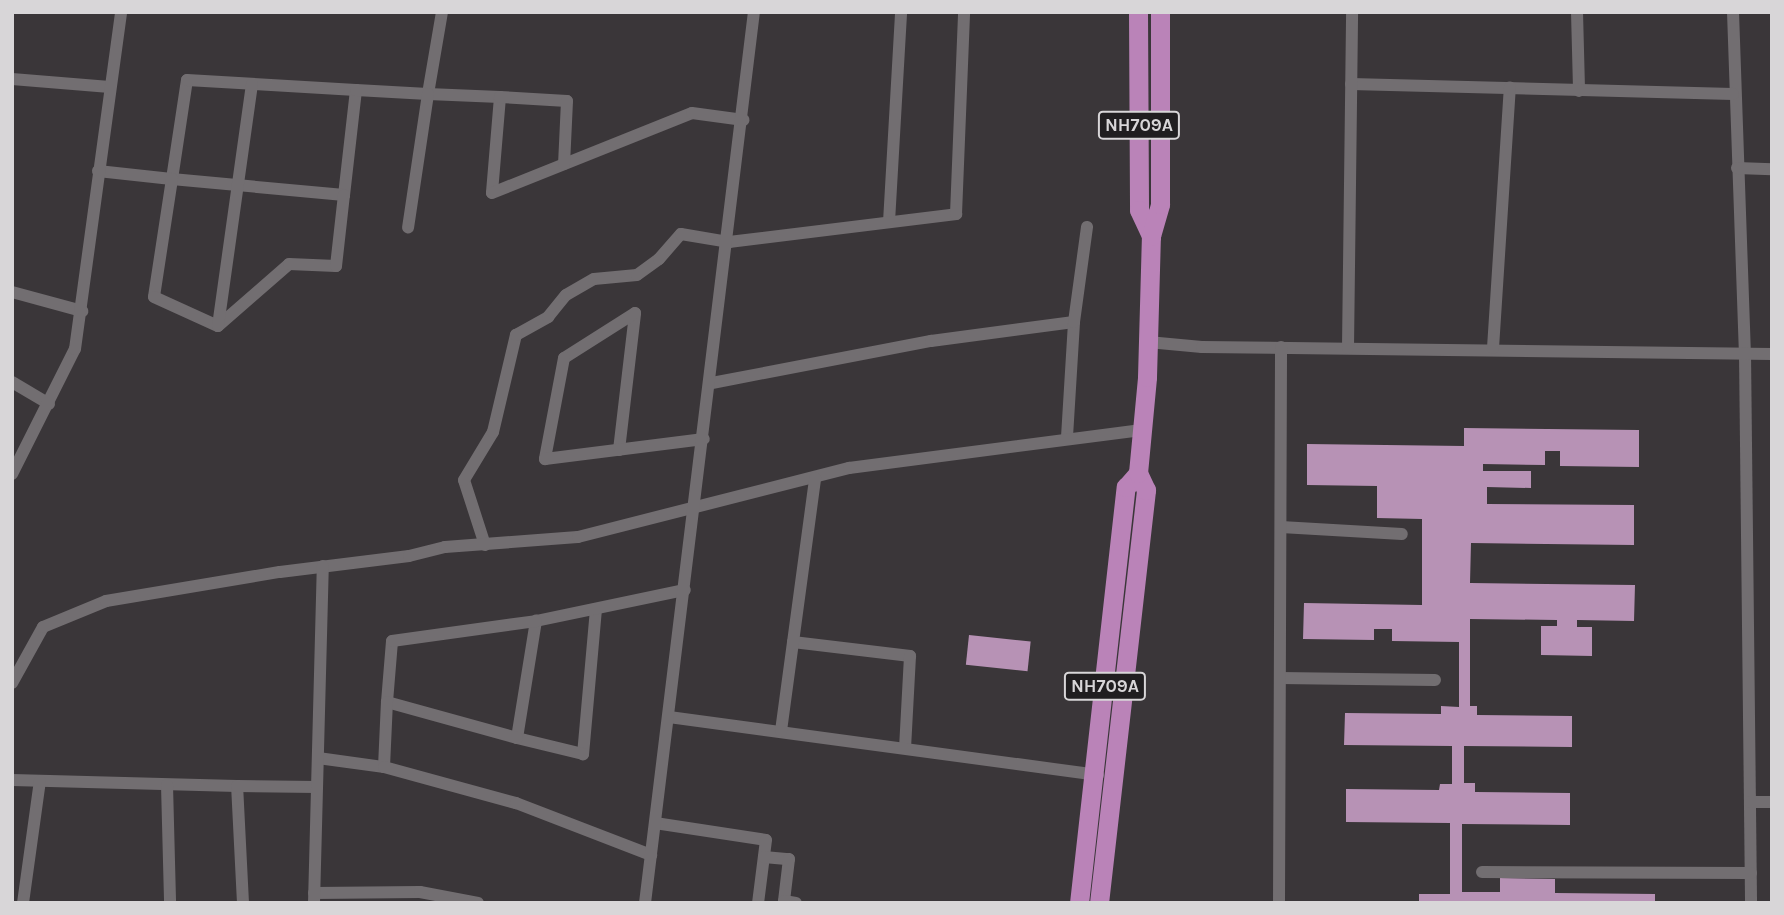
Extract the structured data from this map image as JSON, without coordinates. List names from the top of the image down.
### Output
{
  "streets": {
    "highway": ["NH709A"]
  }
}
